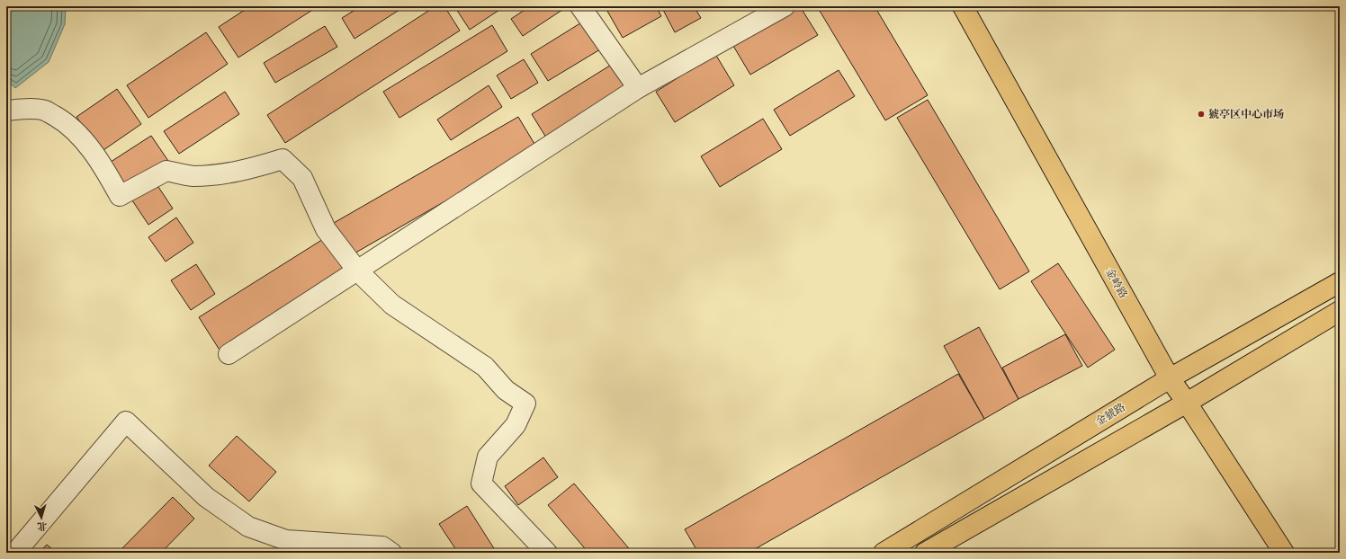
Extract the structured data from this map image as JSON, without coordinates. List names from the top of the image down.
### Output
{
  "streets": {
    "main road": ["金岭路", "金猇路"]
  },
  "crossings": [
    ["金岭路", "金猇路"]
  ],
  "places": ["猇亭区中心市场"],
  "north": "bottom"
}
